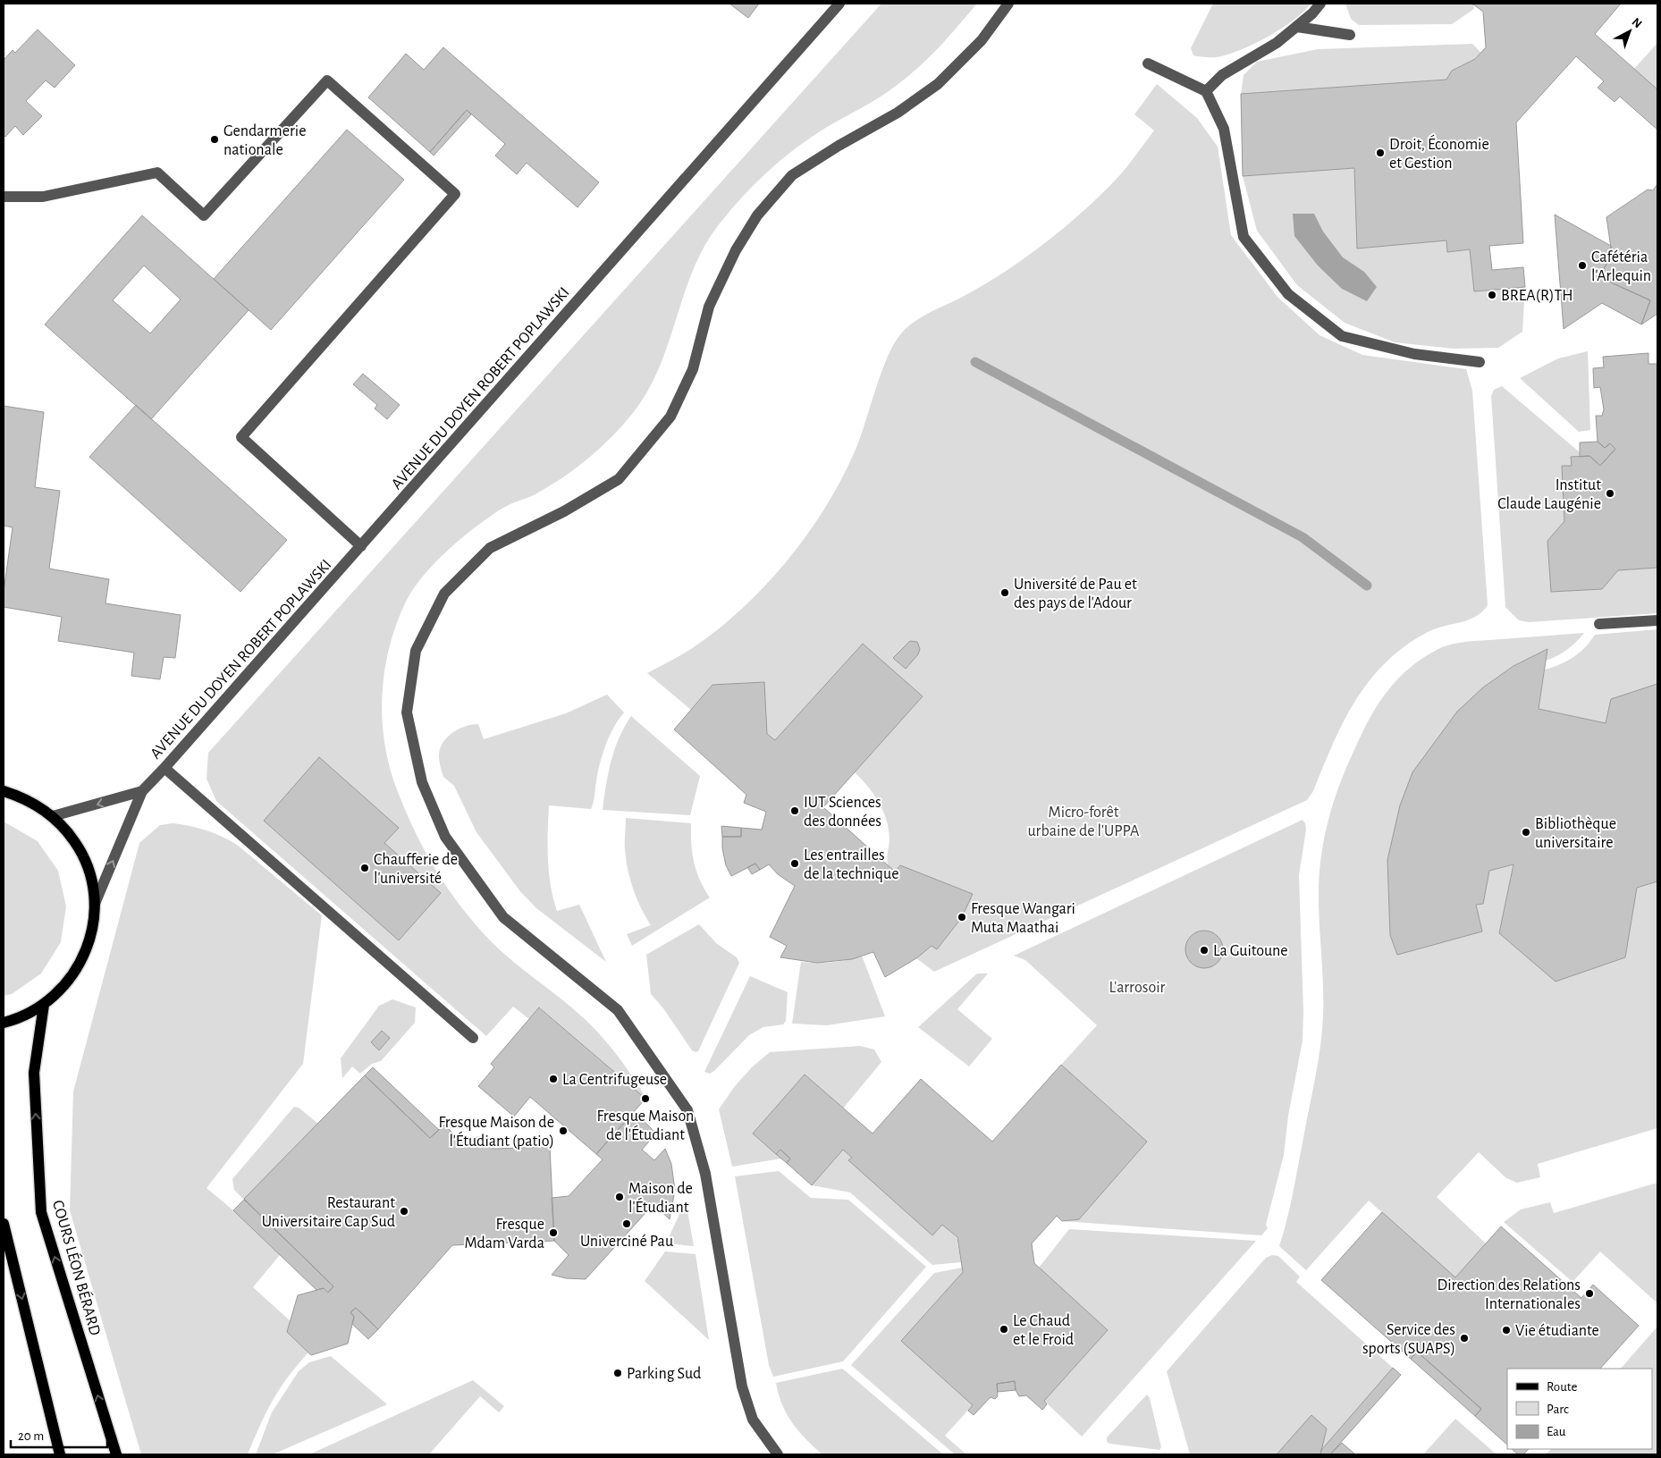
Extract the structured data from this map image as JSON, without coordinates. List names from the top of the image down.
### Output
{
  "streets": {
    "main road": ["COURS LÉON BÉRARD"],
    "street": ["AVENUE DU DOYEN ROBERT POPLAWSKI"]
  },
  "parks": ["Micro-forêt urbaine de l'UPPA", "L'arrosoir"],
  "places": [
    "Gendarmerie nationale",
    "Droit, Économie et Gestion",
    "Cafétéria l'Arlequin",
    "BREA(R)TH",
    "Institut Claude Laugénie",
    "Université de Pau et des pays de l'Adour",
    "IUT Sciences des données",
    "Bibliothèque universitaire",
    "Les entrailles de la technique",
    "Chaufferie de l'université",
    "Fresque Wangari Muta Maathai",
    "La Guitoune",
    "La Centrifugeuse",
    "Fresque Maison de l'Étudiant",
    "Fresque Maison de l'Étudiant (patio)",
    "Maison de l'Étudiant",
    "Restaurant Universitaire Cap Sud",
    "Univerciné Pau",
    "Fresque Mdam Varda",
    "Direction des Relations Internationales",
    "Le Chaud et le Froid",
    "Vie étudiante",
    "Service des sports (SUAPS)",
    "Parking Sud"
  ],
  "legend": ["Route", "Parc", "Eau"],
  "scale_bar": "20 m",
  "north": "top right"
}
